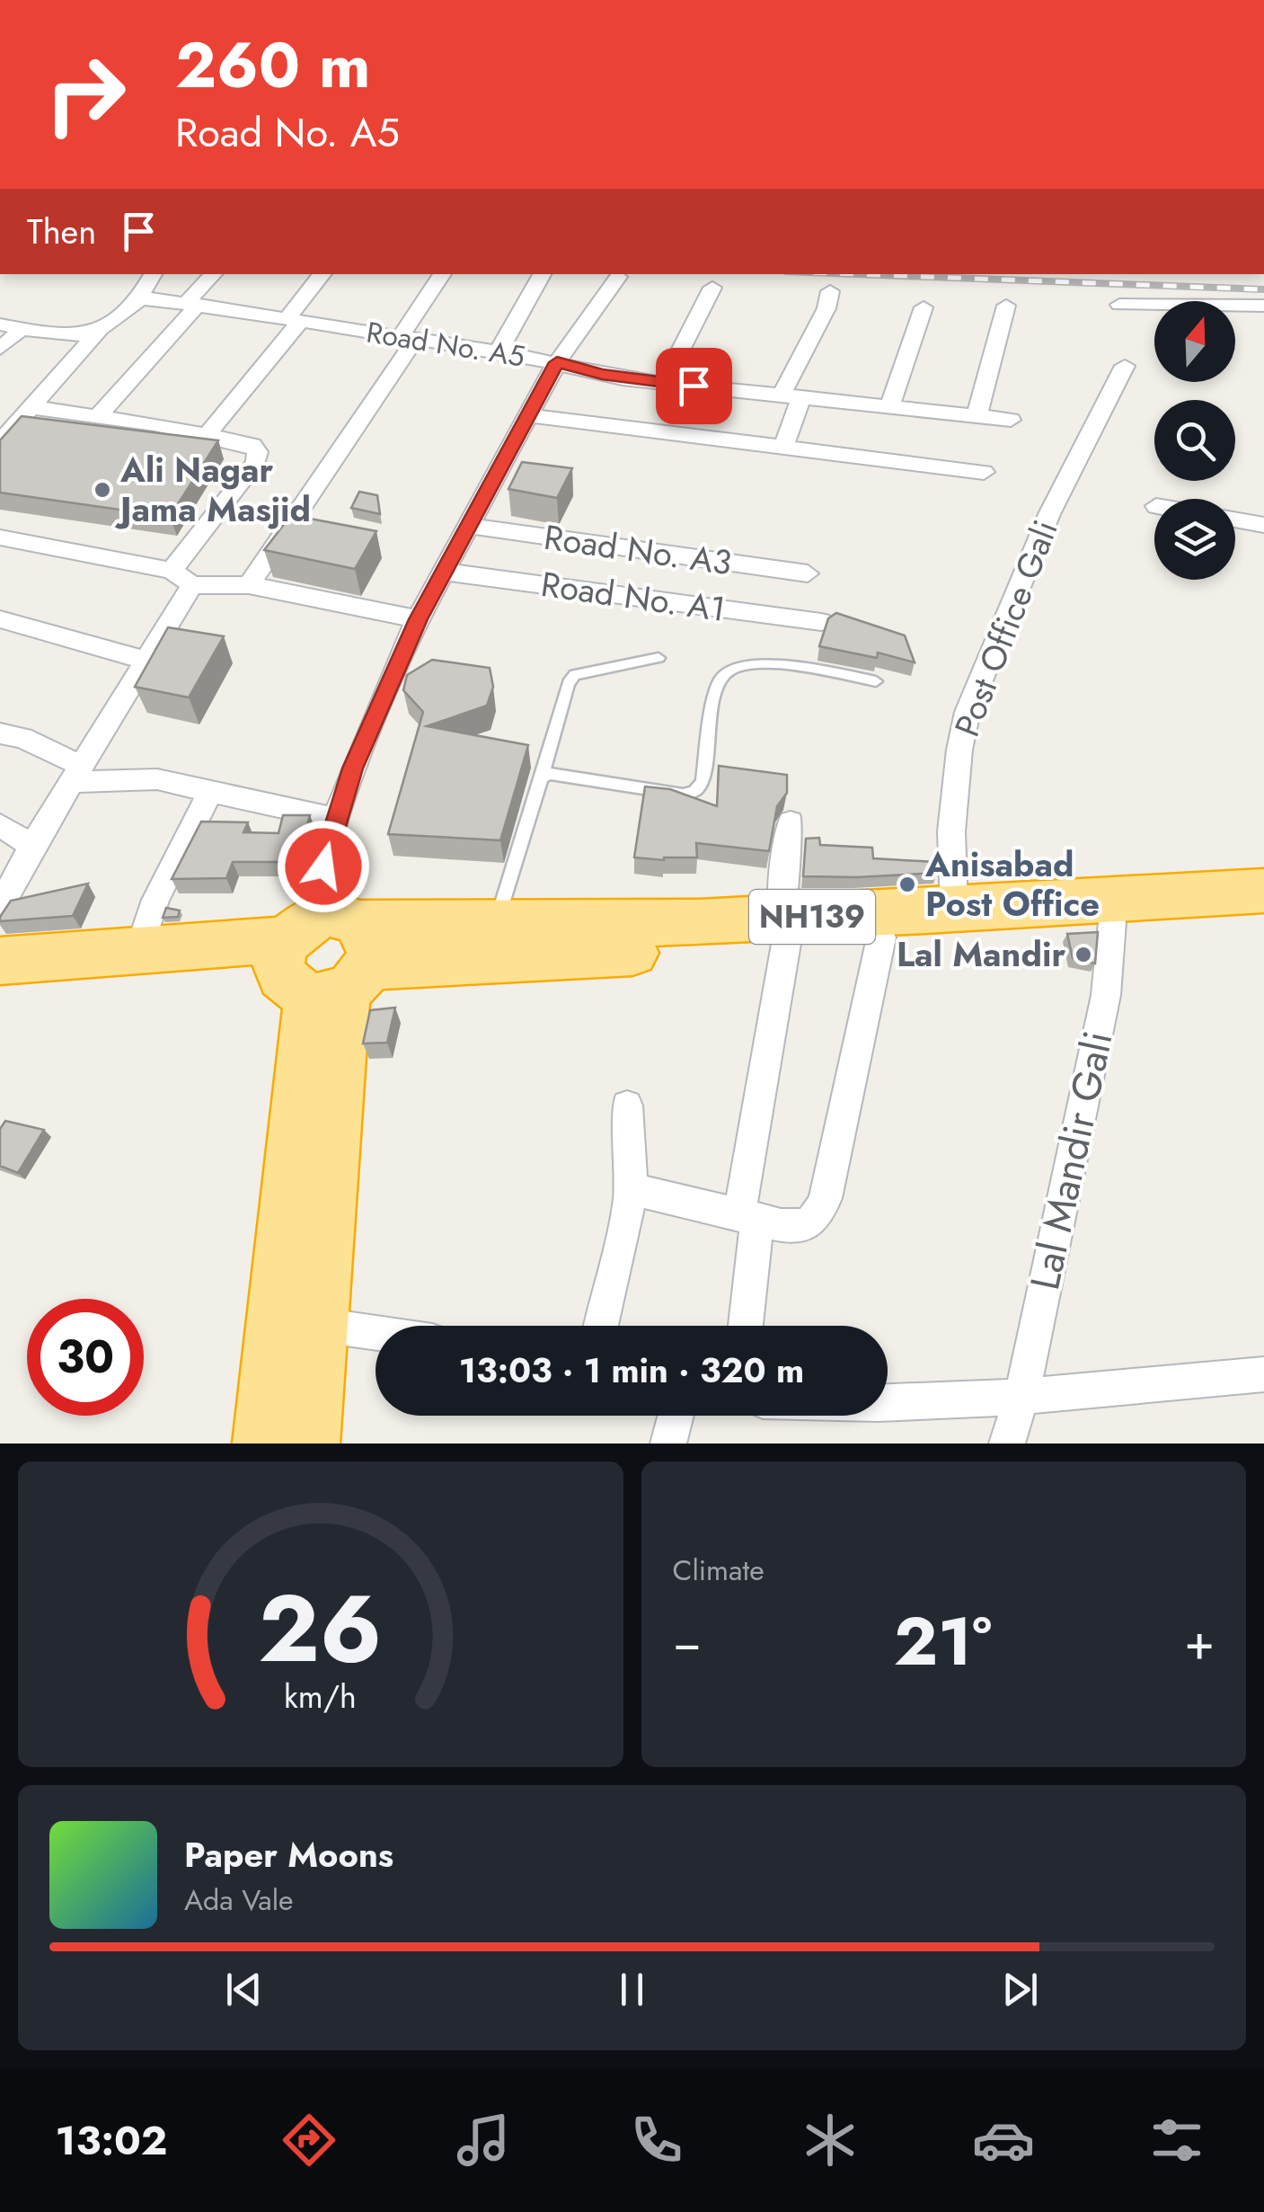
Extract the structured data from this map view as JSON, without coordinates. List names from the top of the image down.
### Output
{
  "streets": {
    "highway": ["NH139"],
    "street": [
      "Road No. A5",
      "Road No. A3",
      "Road No. A1",
      "Post Office Gali",
      "Lal Mandir Gali"
    ]
  },
  "crossings": [
    ["Post Office Gali", "NH139"],
    ["NH139", "Lal Mandir Gali"]
  ],
  "places": ["Ali Nagar Jama Masjid", "Anisabad Post Office", "Lal Mandir"],
  "north": "top",
  "page": {
    "turn": ["260 m", "Road No. A5"],
    "then": "Then",
    "limit": "30",
    "trip": "13:03 · 1 min · 320 m",
    "tile": "Climate",
    "heat": ["−", "21°", "+"],
    "song": ["Paper Moons", "Ada Vale"],
    "tabs": "13:02",
    "gauge": ["26", "km/h"]
  }
}
